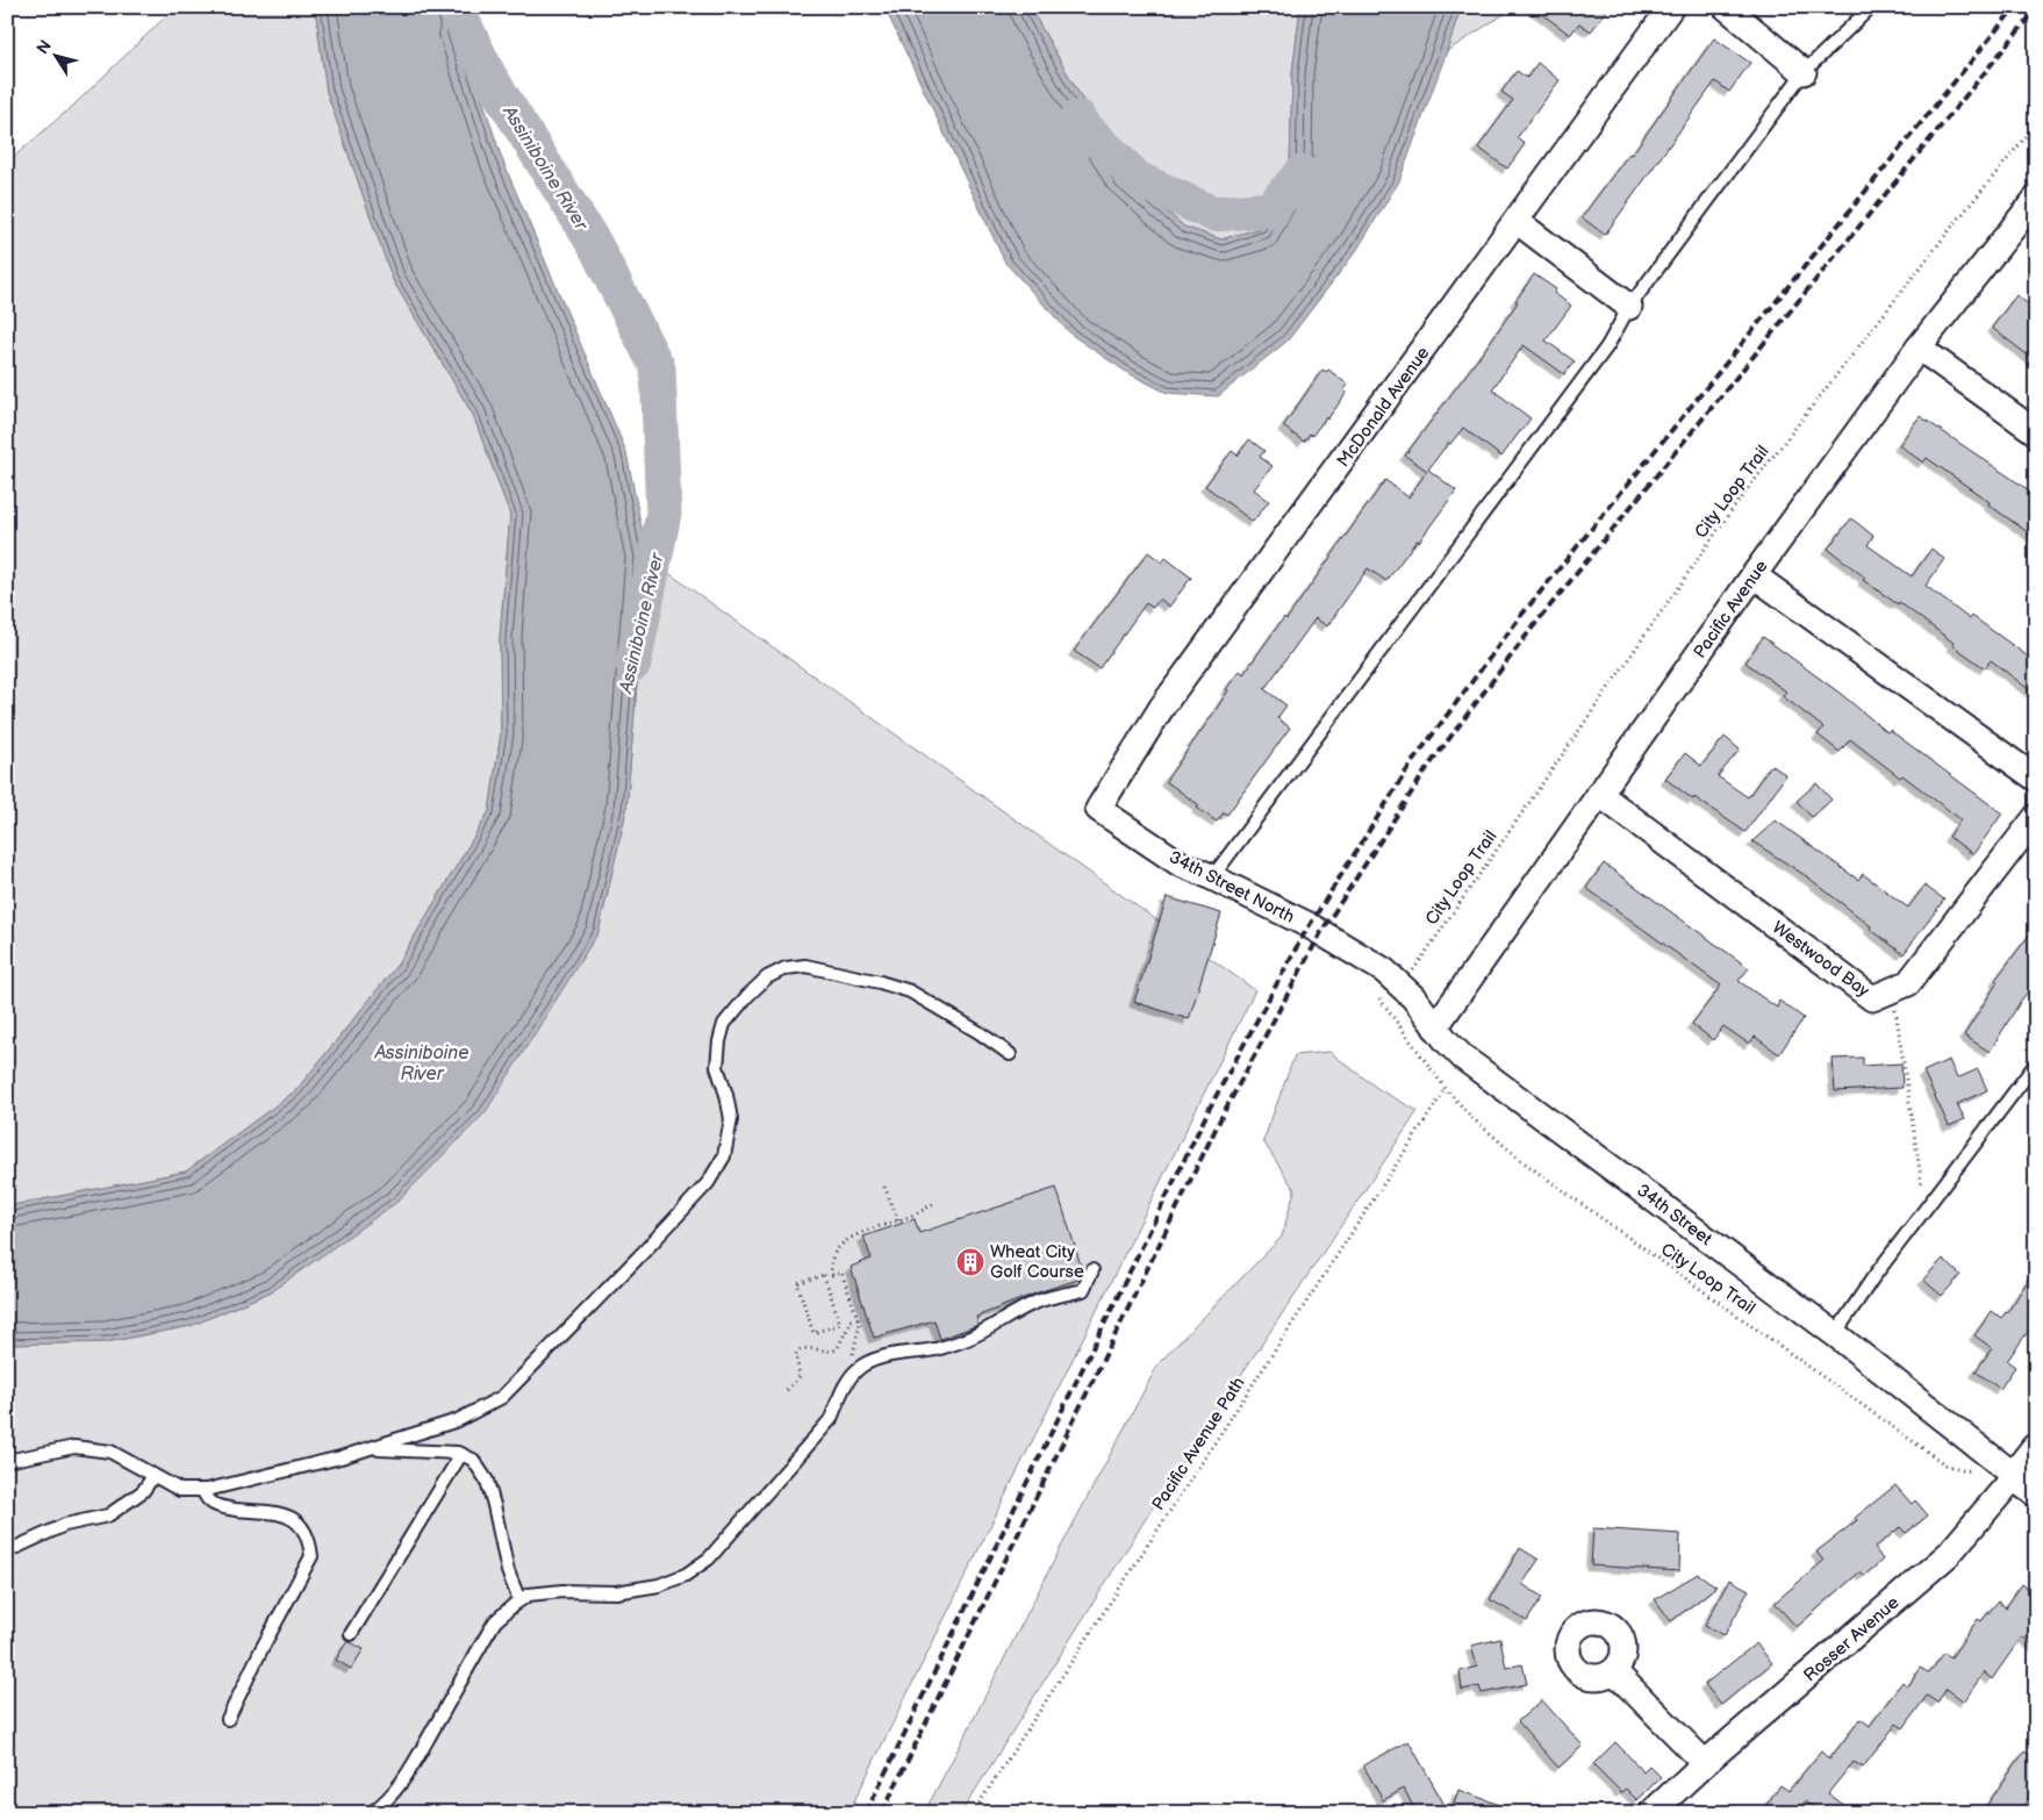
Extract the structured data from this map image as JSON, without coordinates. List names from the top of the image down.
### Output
{
  "streets": {
    "street": [
      "McDonald Avenue",
      "Pacific Avenue",
      "34th Street North",
      "Westwood Bay",
      "34th Street",
      "Rosser Avenue"
    ],
    "path": ["City Loop Trail", "Pacific Avenue Path"]
  },
  "crossings": [
    ["McDonald Avenue", "34th Street North"],
    ["City Loop Trail", "34th Street"],
    ["City Loop Trail", "Pacific Avenue Path"],
    ["City Loop Trail", "Rosser Avenue"],
    ["Pacific Avenue", "Westwood Bay"],
    ["Pacific Avenue", "34th Street"],
    ["34th Street North", "34th Street"],
    ["34th Street", "Rosser Avenue"]
  ],
  "water": ["Assiniboine River"],
  "places": {
    "building": ["Wheat City Golf Course"]
  },
  "north": "top left"
}
